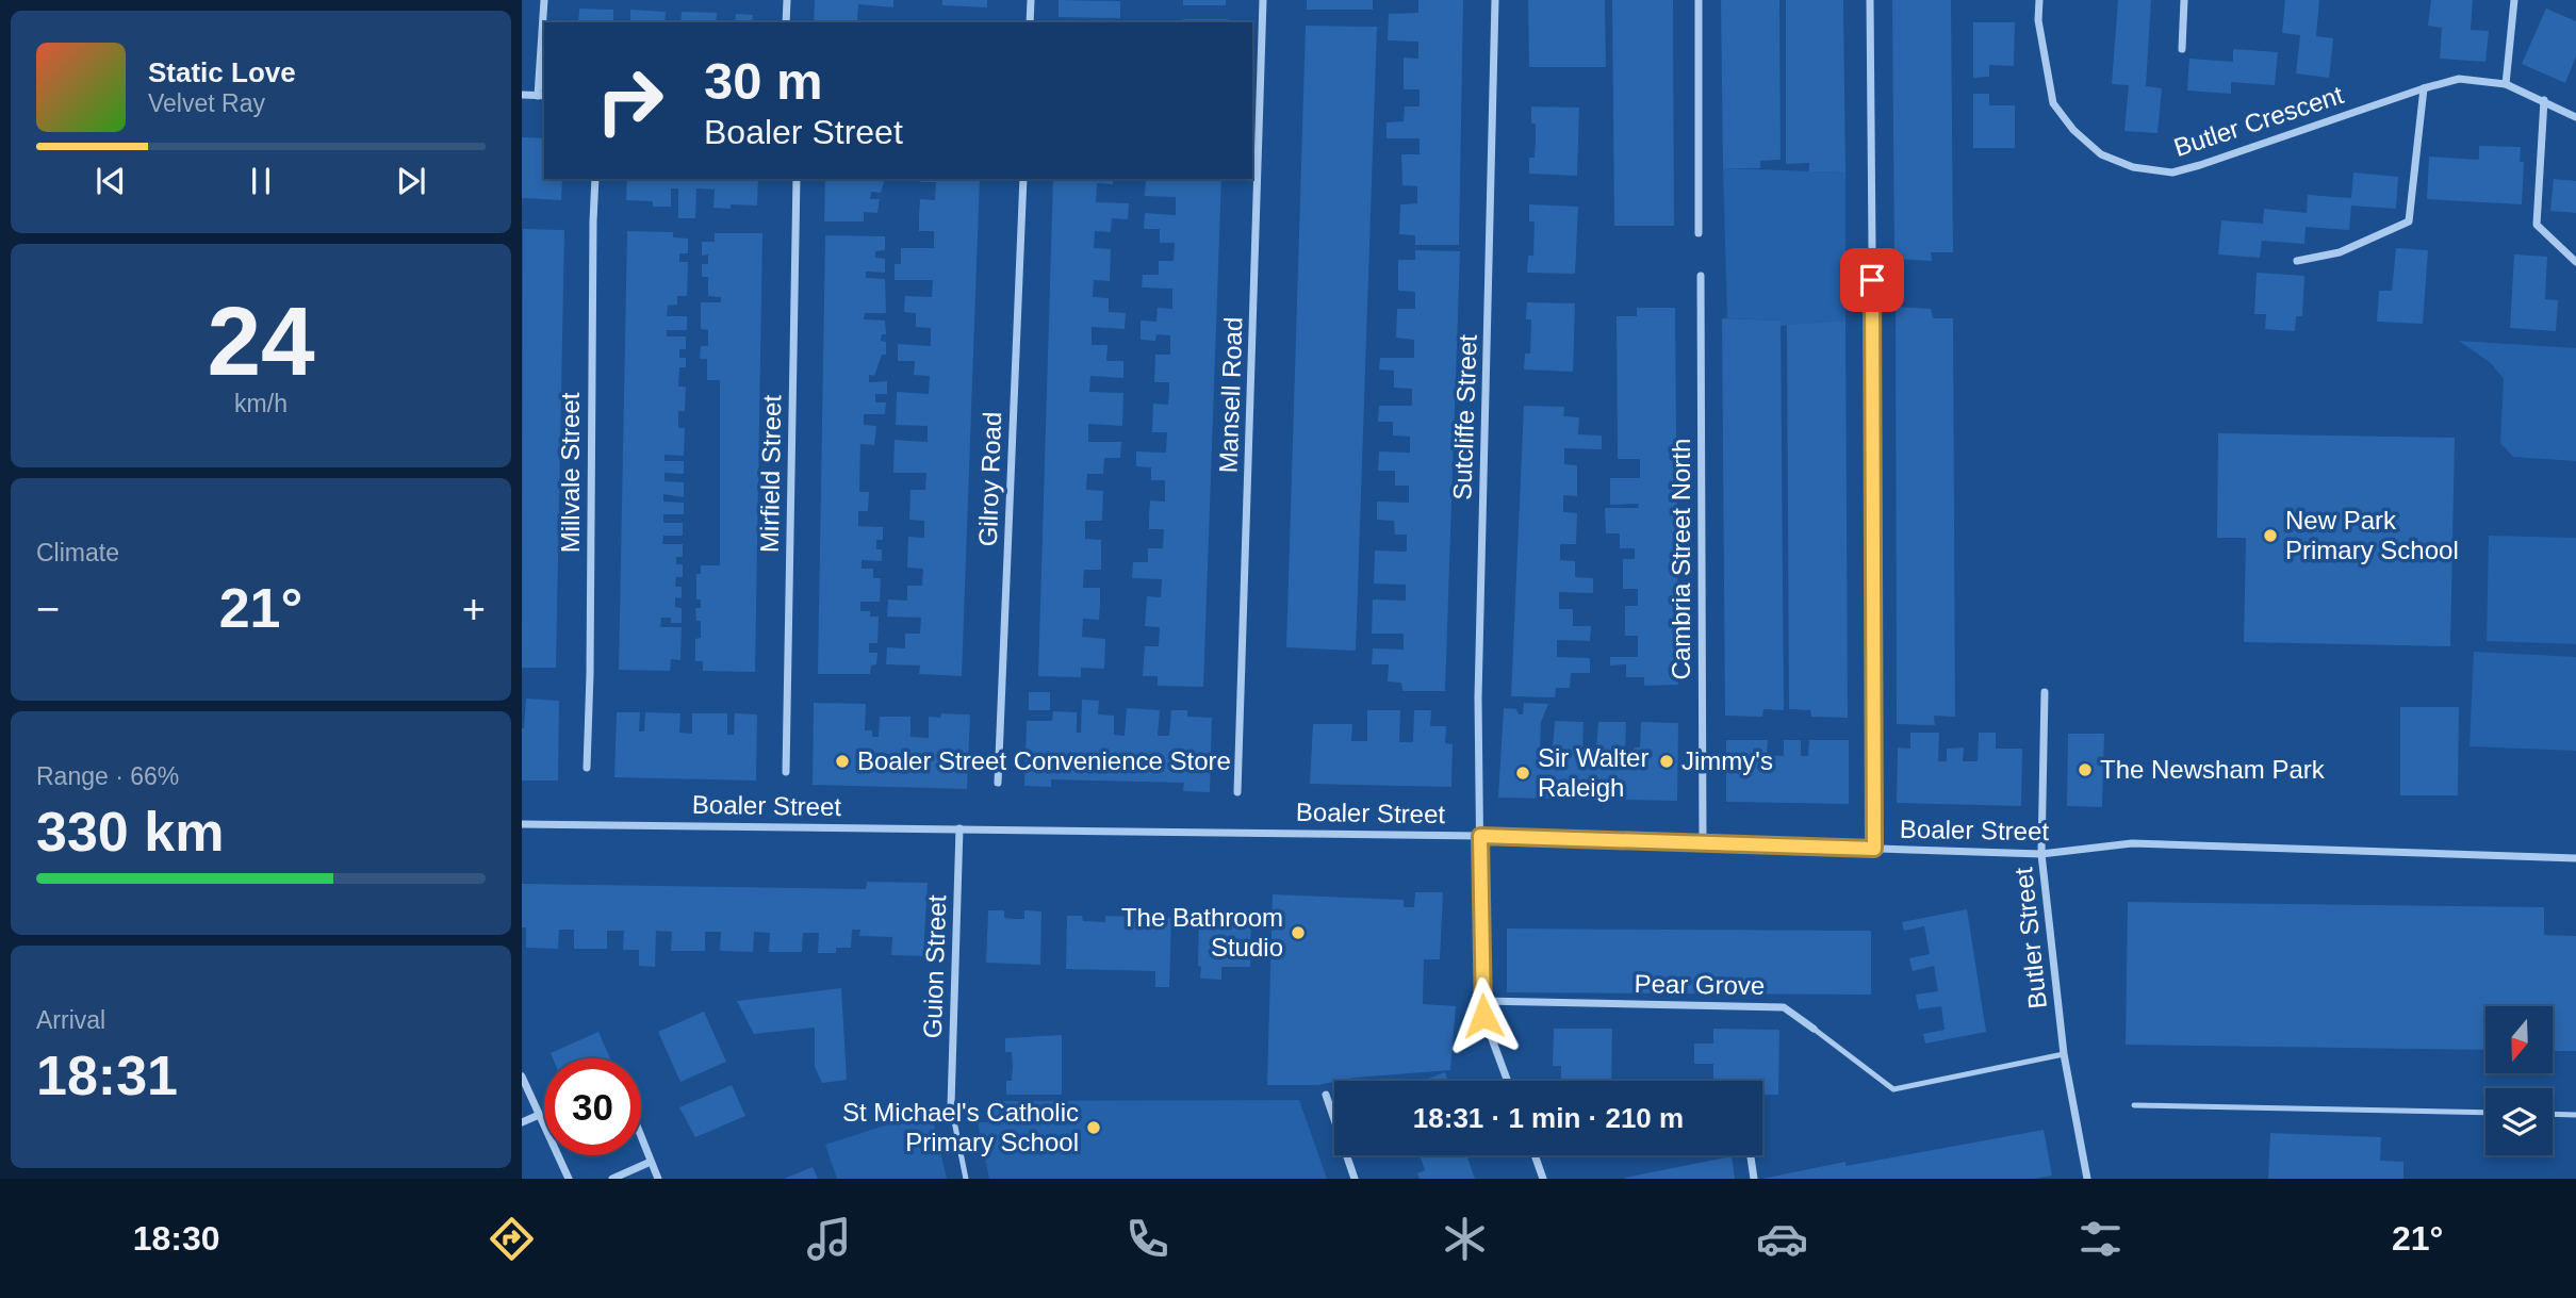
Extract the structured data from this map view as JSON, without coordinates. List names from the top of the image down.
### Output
{
  "streets": {
    "street": [
      "Butler Crescent",
      "Mansell Road",
      "Sutcliffe Street",
      "Millvale Street",
      "Mirfield Street",
      "Gilroy Road",
      "Cambria Street North",
      "Boaler Street",
      "Butler Street",
      "Guion Street",
      "Pear Grove"
    ]
  },
  "crossings": [
    ["Sutcliffe Street", "Boaler Street"],
    ["Sutcliffe Street", "Pear Grove"],
    ["Cambria Street North", "Boaler Street"],
    ["Boaler Street", "Butler Street"],
    ["Boaler Street", "Guion Street"],
    ["Butler Street", "Pear Grove"]
  ],
  "places": [
    "New Park Primary School",
    "Boaler Street Convenience Store",
    "Jimmy's",
    "The Newsham Park",
    "Sir Walter Raleigh",
    "The Bathroom Studio",
    "St Michael's Catholic Primary School"
  ],
  "north": "bottom",
  "page": {
    "turn": ["30 m", "Boaler Street"],
    "song": ["Static Love", "Velvet Ray"],
    "tile": [
      ["24", "km/h"],
      "Climate",
      ["Range · 66%", "330 km"],
      ["Arrival", "18:31"]
    ],
    "heat": ["−", "21°", "+"],
    "limit": "30",
    "trip": "18:31 · 1 min · 210 m",
    "tabs": ["18:30", "21°"]
  }
}
